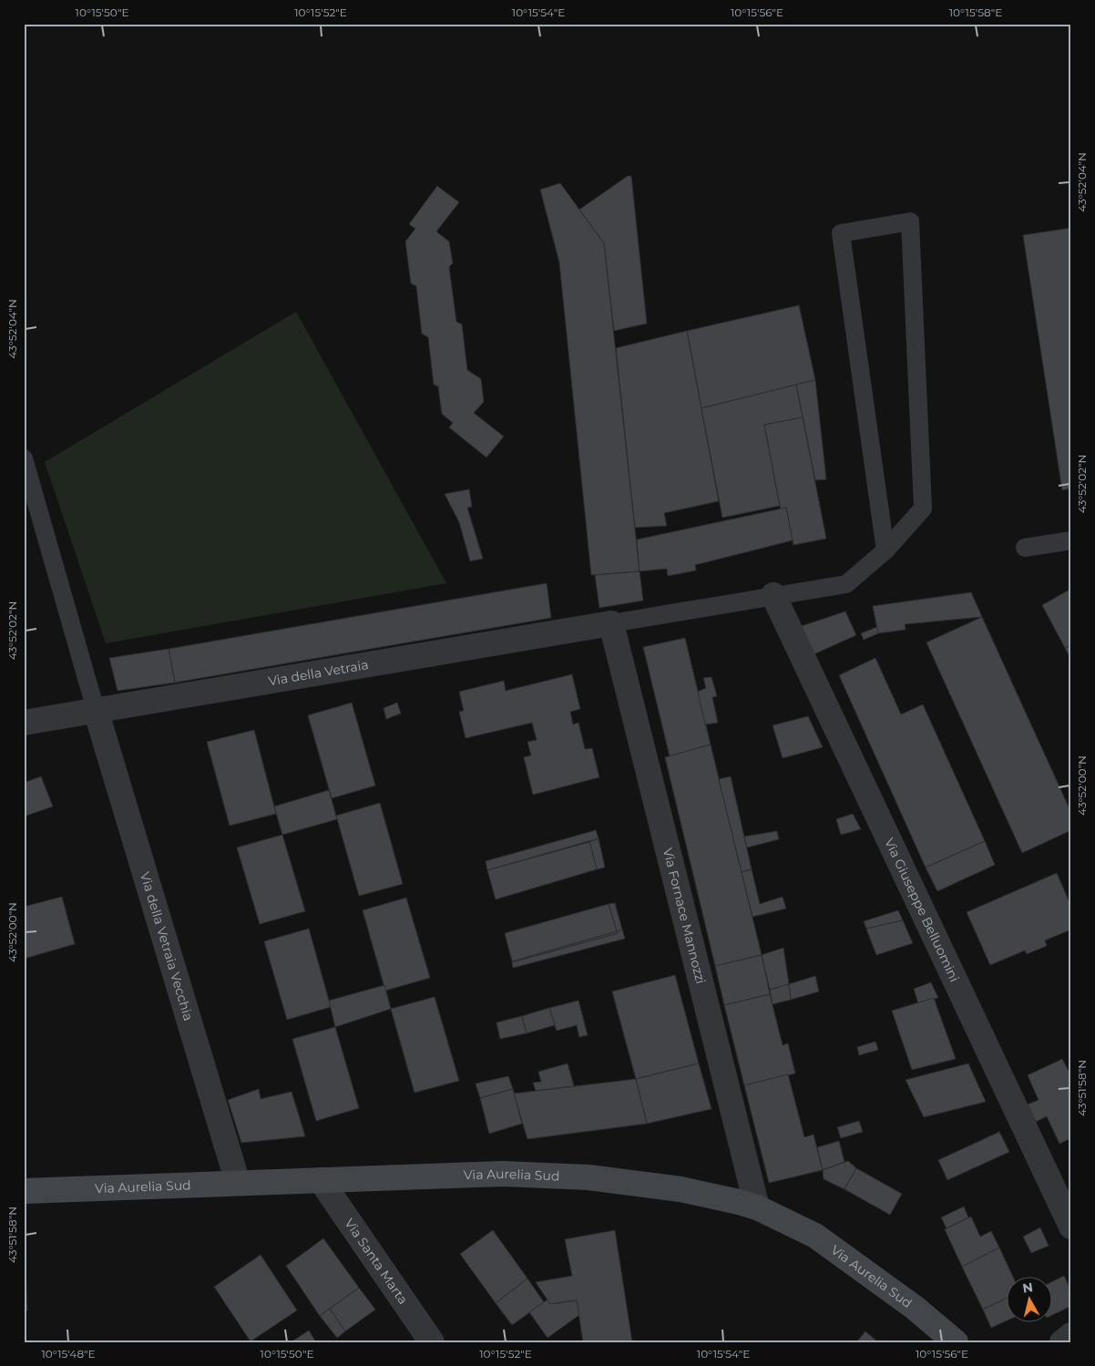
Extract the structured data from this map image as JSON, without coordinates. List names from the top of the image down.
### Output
{
  "streets": {
    "main road": ["Via Aurelia Sud"],
    "street": [
      "Via della Vetraia",
      "Via Giuseppe Belluomini",
      "Via Fornace Mannozzi",
      "Via della Vetraia Vecchia",
      "Via Santa Marta"
    ]
  },
  "crossings": [
    ["Via della Vetraia", "Via Fornace Mannozzi"],
    ["Via della Vetraia", "Via della Vetraia Vecchia"],
    ["Via Fornace Mannozzi", "Via Aurelia Sud"],
    ["Via della Vetraia Vecchia", "Via Aurelia Sud"],
    ["Via Aurelia Sud", "Via Santa Marta"]
  ],
  "north": "top",
  "coordinates": [
    "10°15'50\"E",
    "10°15'52\"E",
    "10°15'54\"E",
    "10°15'56\"E",
    "10°15'58\"E",
    "43°52'04\"N",
    "43°52'02\"N",
    "43°52'00\"N",
    "43°51'58\"N",
    "10°15'48\"E"
  ]
}
